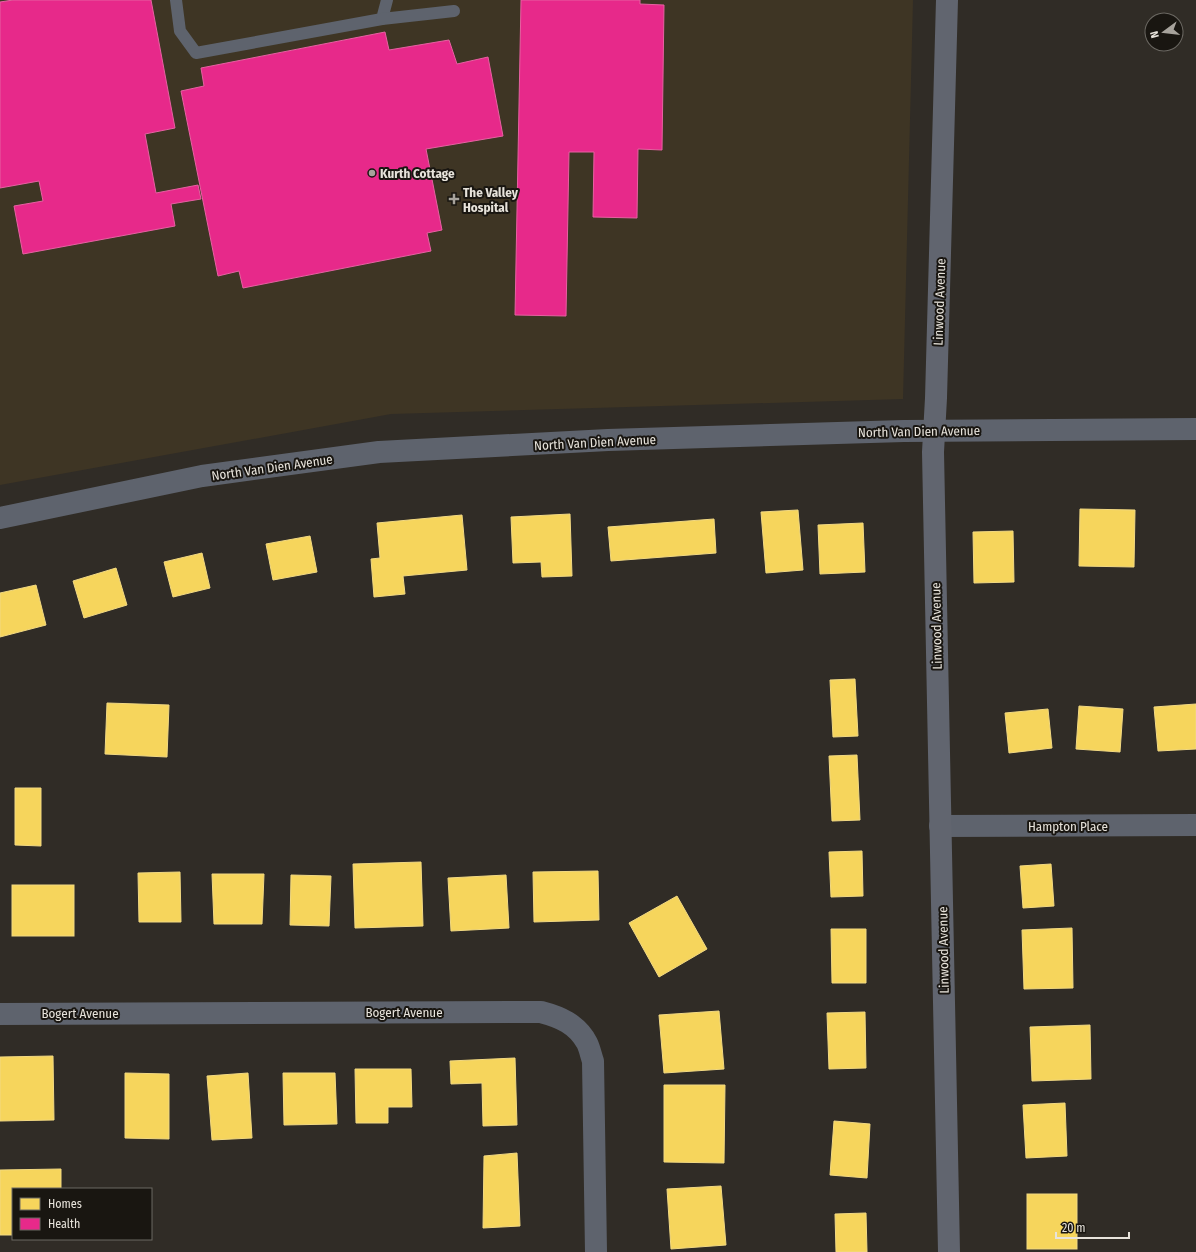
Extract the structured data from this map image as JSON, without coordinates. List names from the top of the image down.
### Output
{
  "streets": {
    "main road": ["Linwood Avenue"],
    "street": ["North Van Dien Avenue", "Hampton Place", "Bogert Avenue"]
  },
  "crossings": [
    ["Linwood Avenue", "North Van Dien Avenue"],
    ["Linwood Avenue", "Hampton Place"]
  ],
  "places": {
    "other": ["Kurth Cottage"],
    "health": ["The Valley Hospital"]
  },
  "legend": ["Homes", "Health"],
  "scale_bar": "20 m",
  "north": "left"
}
